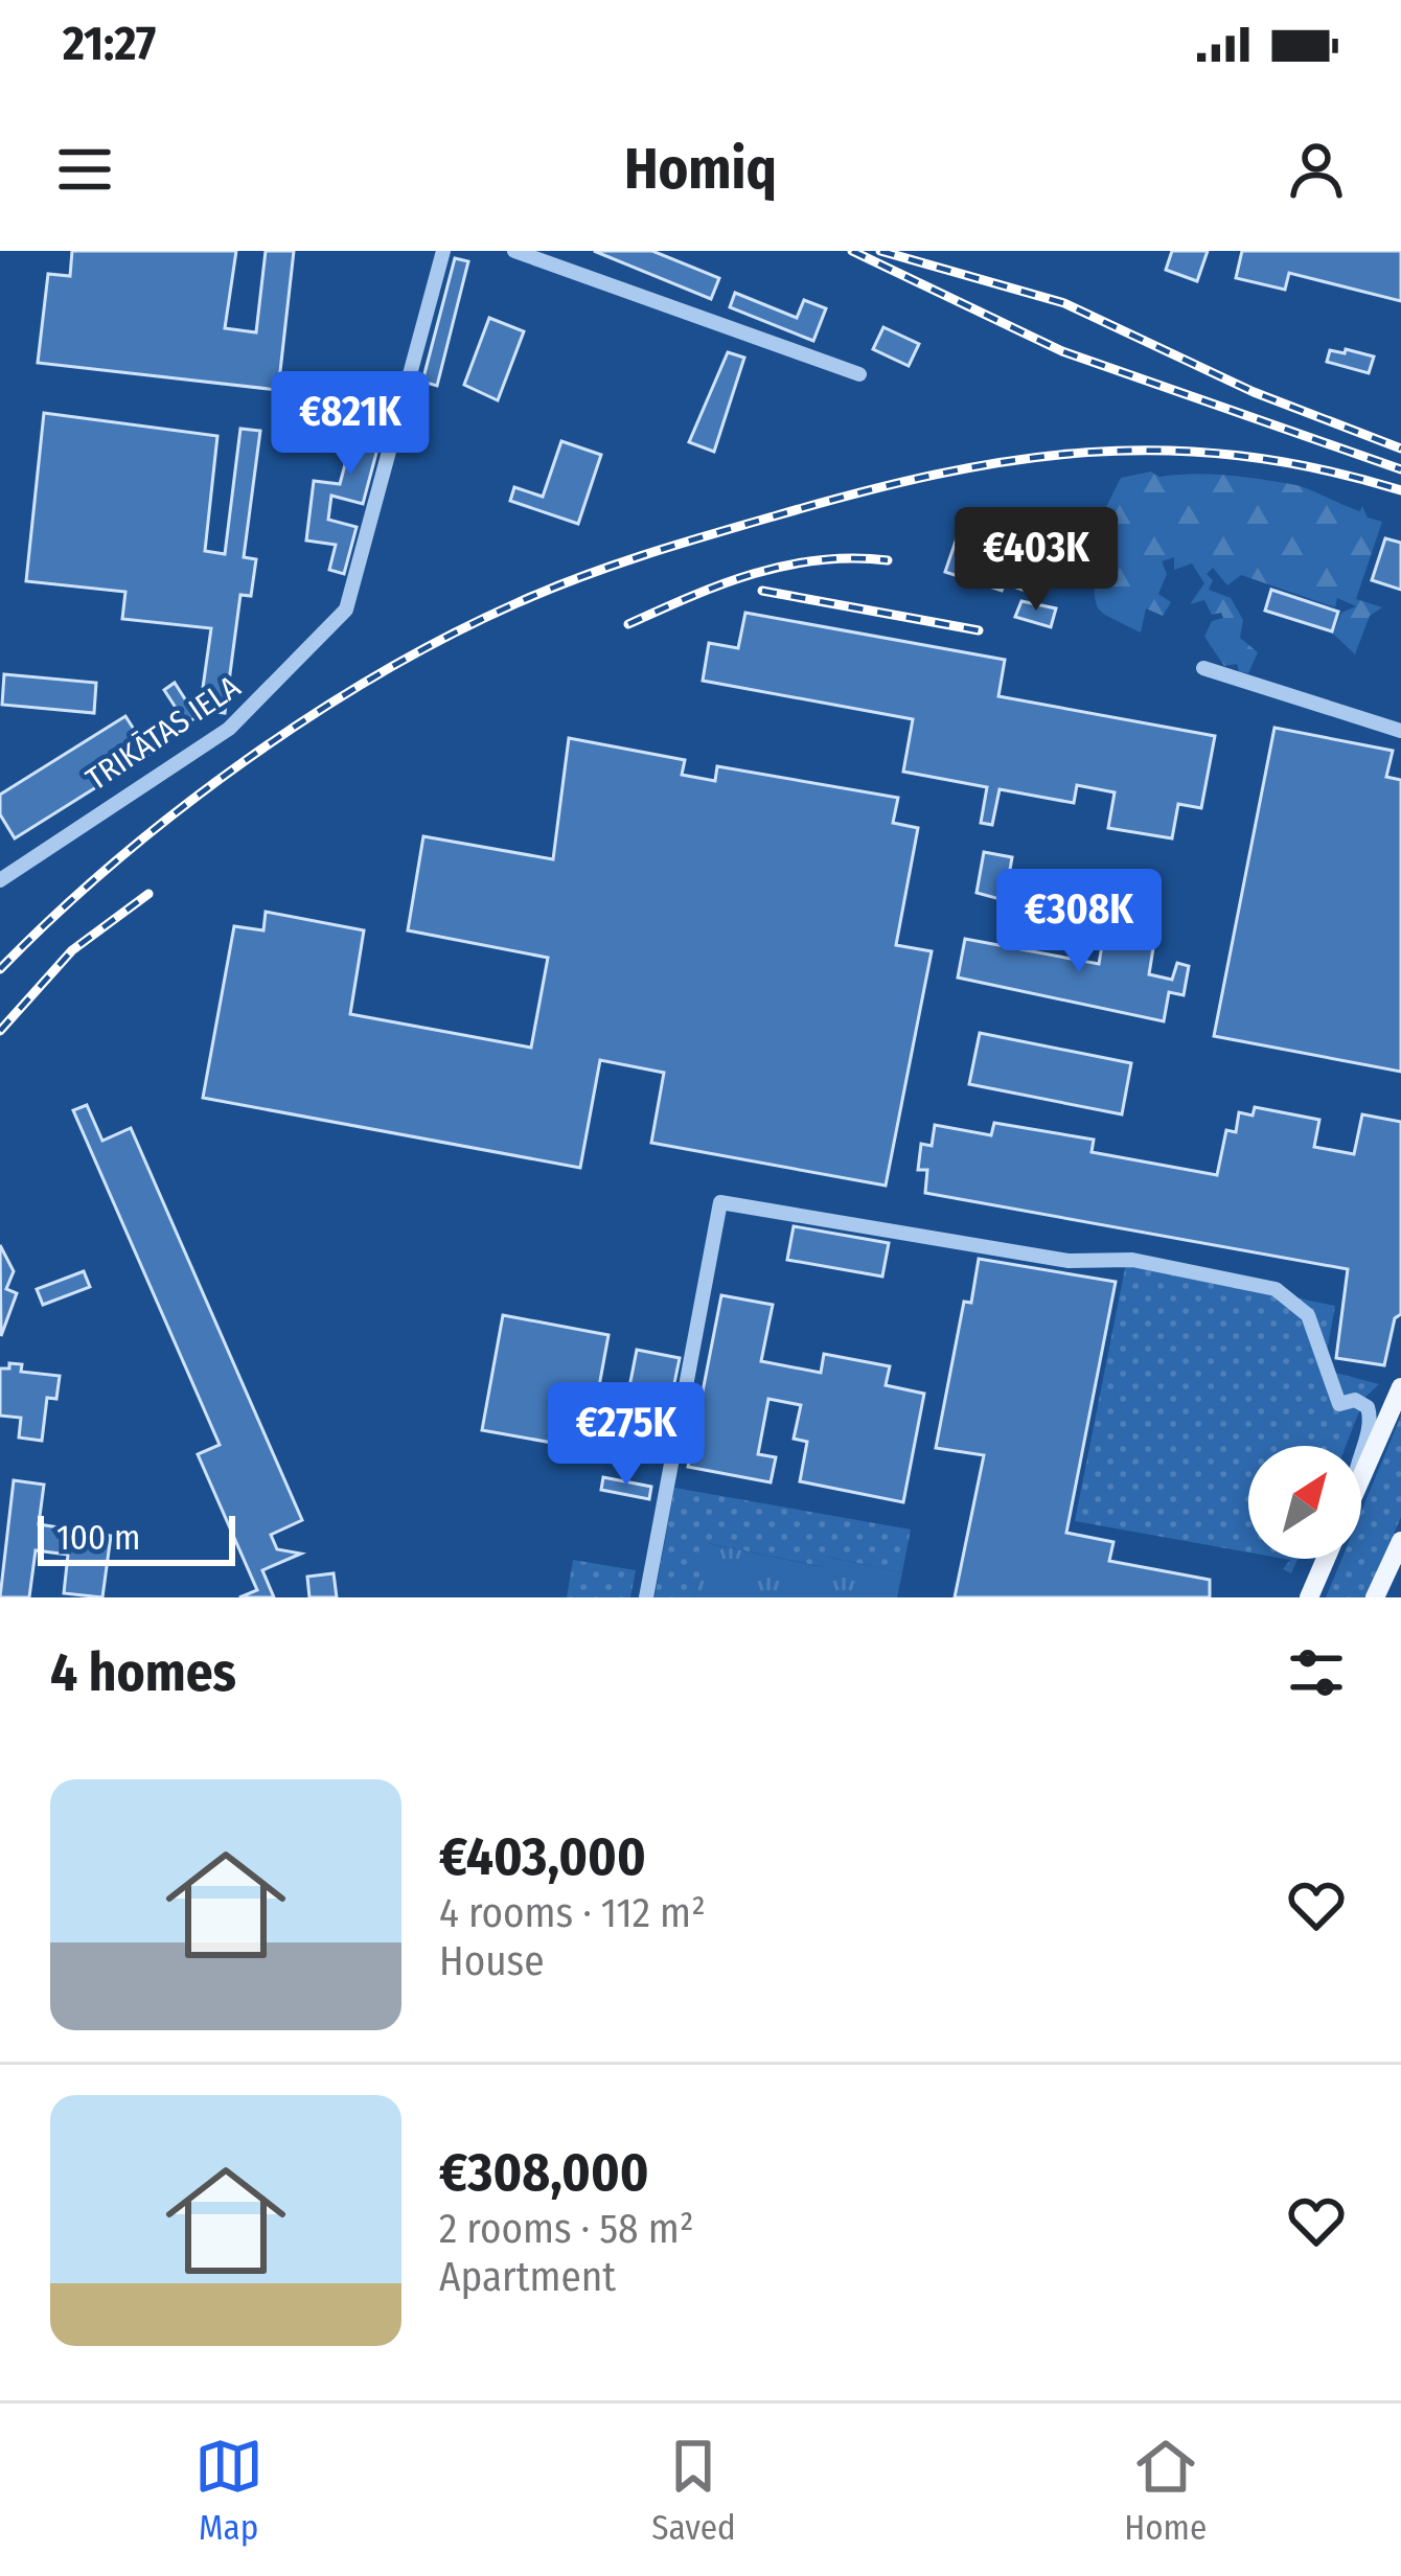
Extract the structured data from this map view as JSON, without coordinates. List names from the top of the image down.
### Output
{
  "streets": {
    "street": ["TRIKĀTAS IELA"]
  },
  "scale_bar": "100 m",
  "north": "top right",
  "page": {
    "status": "21:27",
    "header": "Homiq",
    "price": [
      "€821K",
      "€403K",
      "€308K",
      "€275K"
    ],
    "scale": "100 m",
    "heading": "4 homes",
    "list": [
      {
        "name": "€403,000",
        "note": "4 rooms · 112 m² · House"
      },
      {
        "name": "€308,000",
        "note": "2 rooms · 58 m² · Apartment"
      }
    ],
    "tabs": ["Map", "Saved", "Home"]
  }
}
